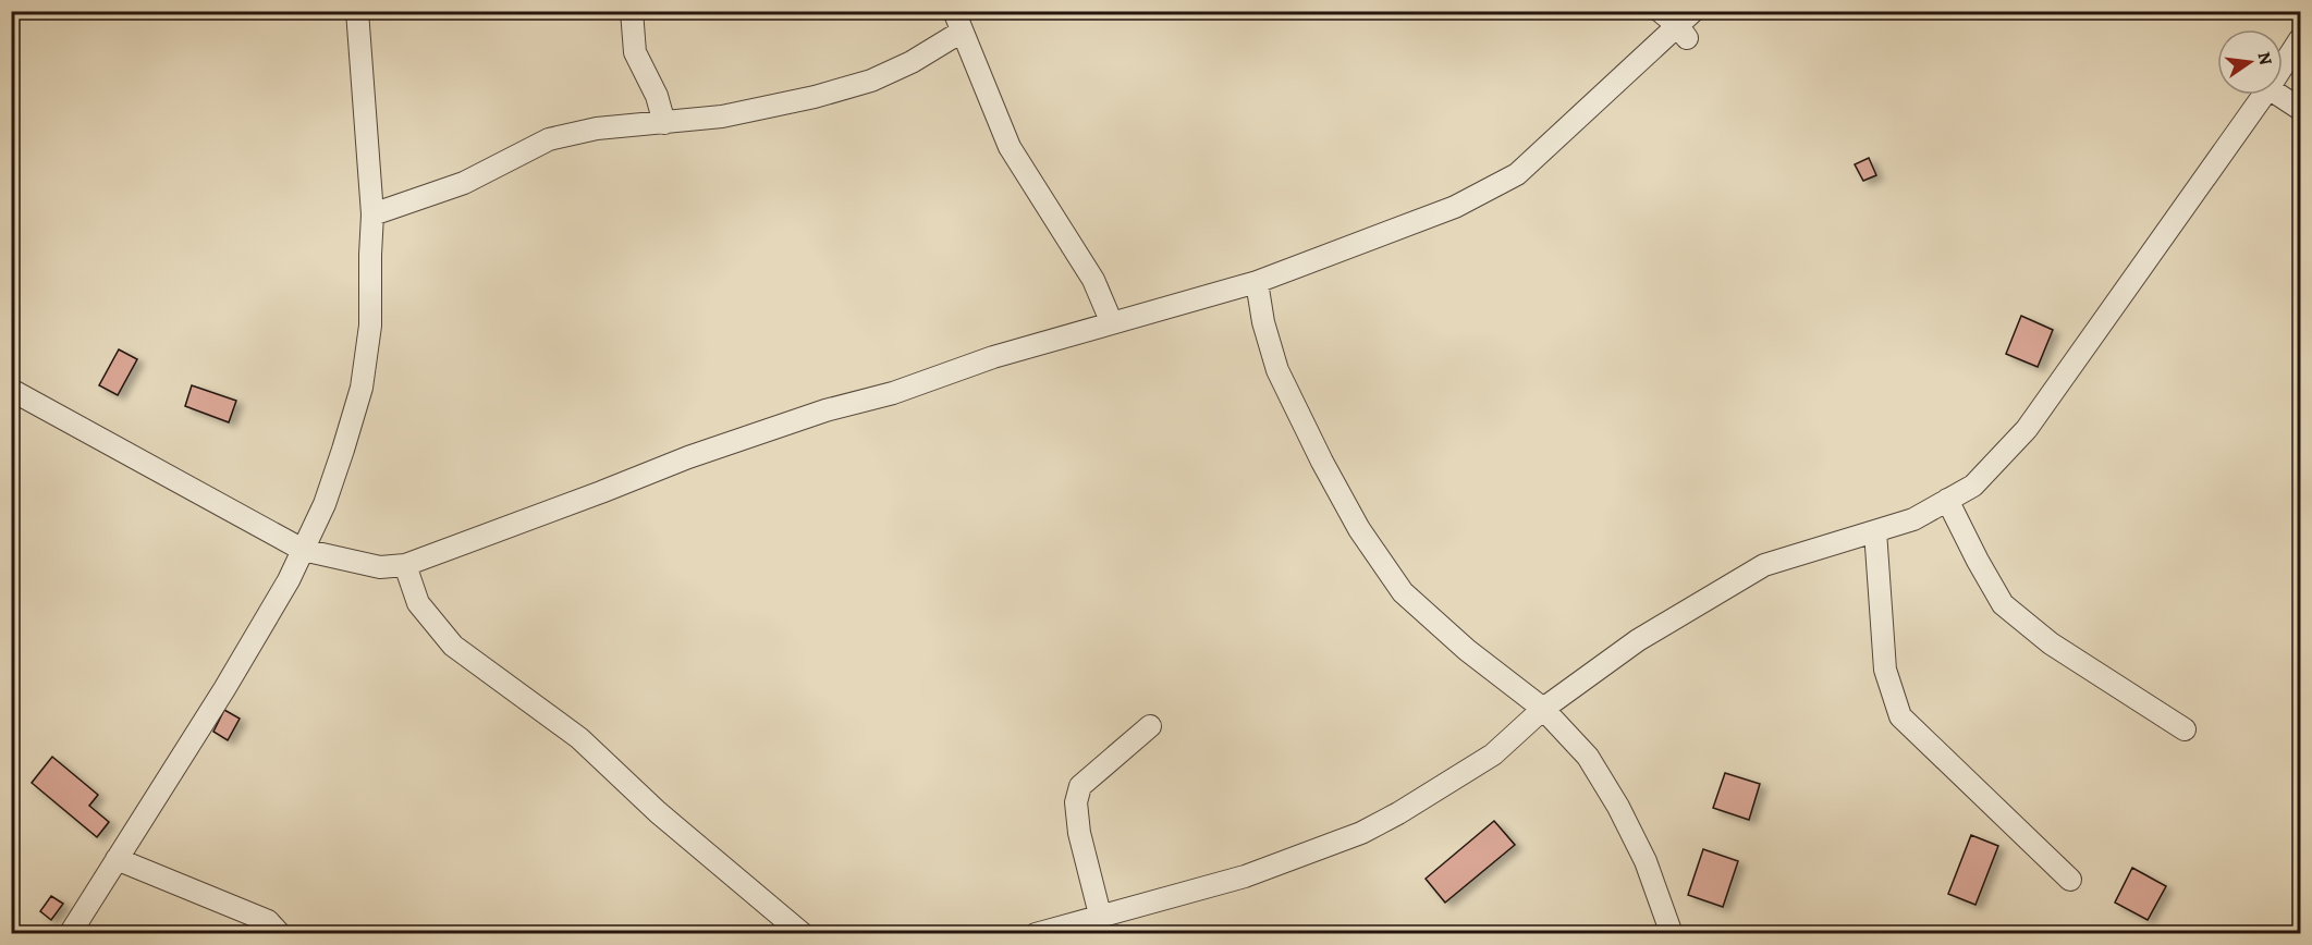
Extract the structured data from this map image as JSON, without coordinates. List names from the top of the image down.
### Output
{
  "north": "right"
}
